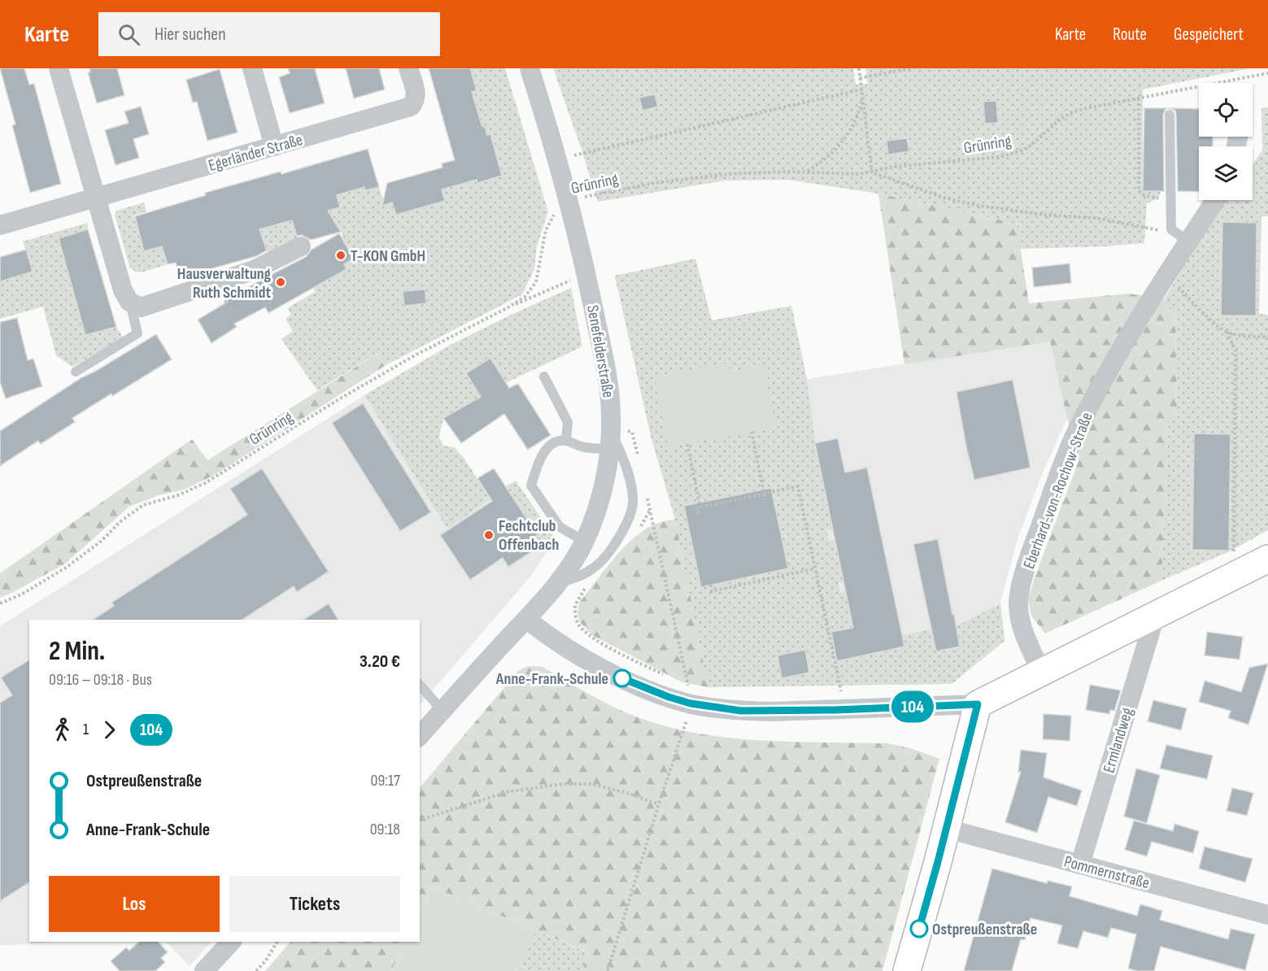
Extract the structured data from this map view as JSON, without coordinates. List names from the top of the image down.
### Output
{
  "streets": {
    "street": [
      "Egerländer Straße",
      "Senefelderstraße",
      "Eberhard-von-Rochow-Straße",
      "Ermlandweg",
      "Pommernstraße"
    ],
    "path": ["Grünring"]
  },
  "crossings": [
    ["Grünring", "Senefelderstraße"],
    ["Ermlandweg", "Pommernstraße"]
  ],
  "places": [
    "T-KON GmbH",
    "Hausverwaltung Ruth Schmidt",
    "Fechtclub Offenbach",
    "Anne-Frank-Schule",
    "Ostpreußenstraße"
  ],
  "lines": ["bus line 104"],
  "page": {
    "header": "Karte",
    "search": "Hier suchen",
    "nav": ["Karte", "Route", "Gespeichert"],
    "on_map": "104",
    "heading": ["2 Min.", "09:16 – 09:18 · Bus", "3.20 €"],
    "legs": ["1", "104"],
    "list": [
      {
        "name": "Ostpreußenstraße",
        "value": "09:17"
      },
      {
        "name": "Anne-Frank-Schule",
        "value": "09:18"
      }
    ],
    "buttons": ["Los", "Tickets"]
  }
}
